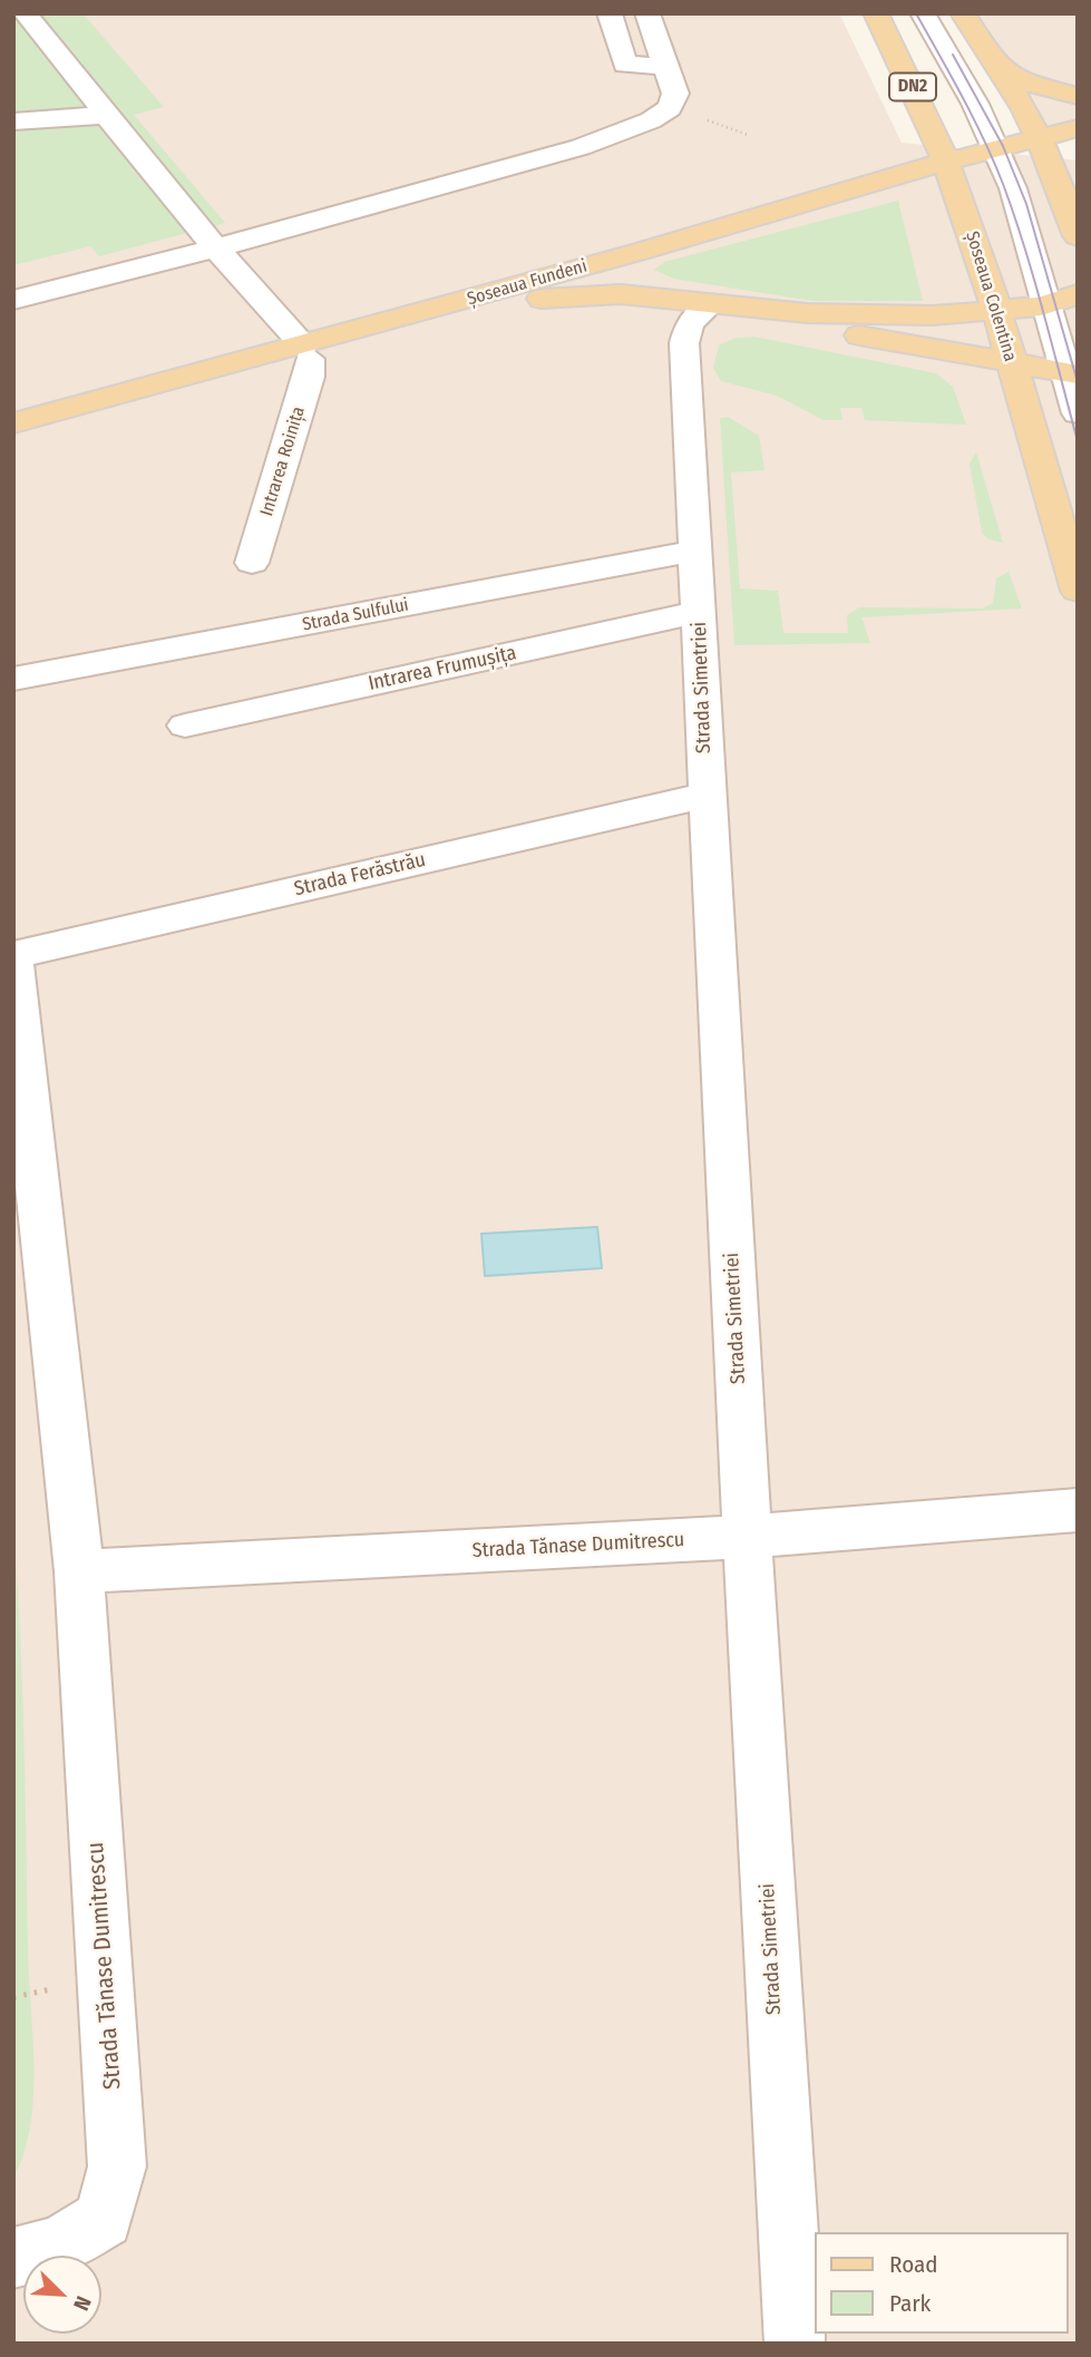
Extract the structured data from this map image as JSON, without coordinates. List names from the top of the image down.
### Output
{
  "streets": {
    "main road": ["DN2", "Șoseaua Fundeni", "Șoseaua Colentina"],
    "street": [
      "Intrarea Roinița",
      "Strada Sulfului",
      "Intrarea Frumușița",
      "Strada Simetriei",
      "Strada Ferăstrău",
      "Strada Tănase Dumitrescu"
    ]
  },
  "crossings": [
    ["Șoseaua Fundeni", "Șoseaua Colentina"],
    ["Șoseaua Fundeni", "Intrarea Roinița"],
    ["Șoseaua Fundeni", "Strada Simetriei"],
    ["Strada Sulfului", "Strada Simetriei"],
    ["Intrarea Frumușița", "Strada Simetriei"],
    ["Strada Simetriei", "Strada Ferăstrău"],
    ["Strada Simetriei", "Strada Tănase Dumitrescu"]
  ],
  "legend": ["Road", "Park"],
  "north": "bottom right"
}
